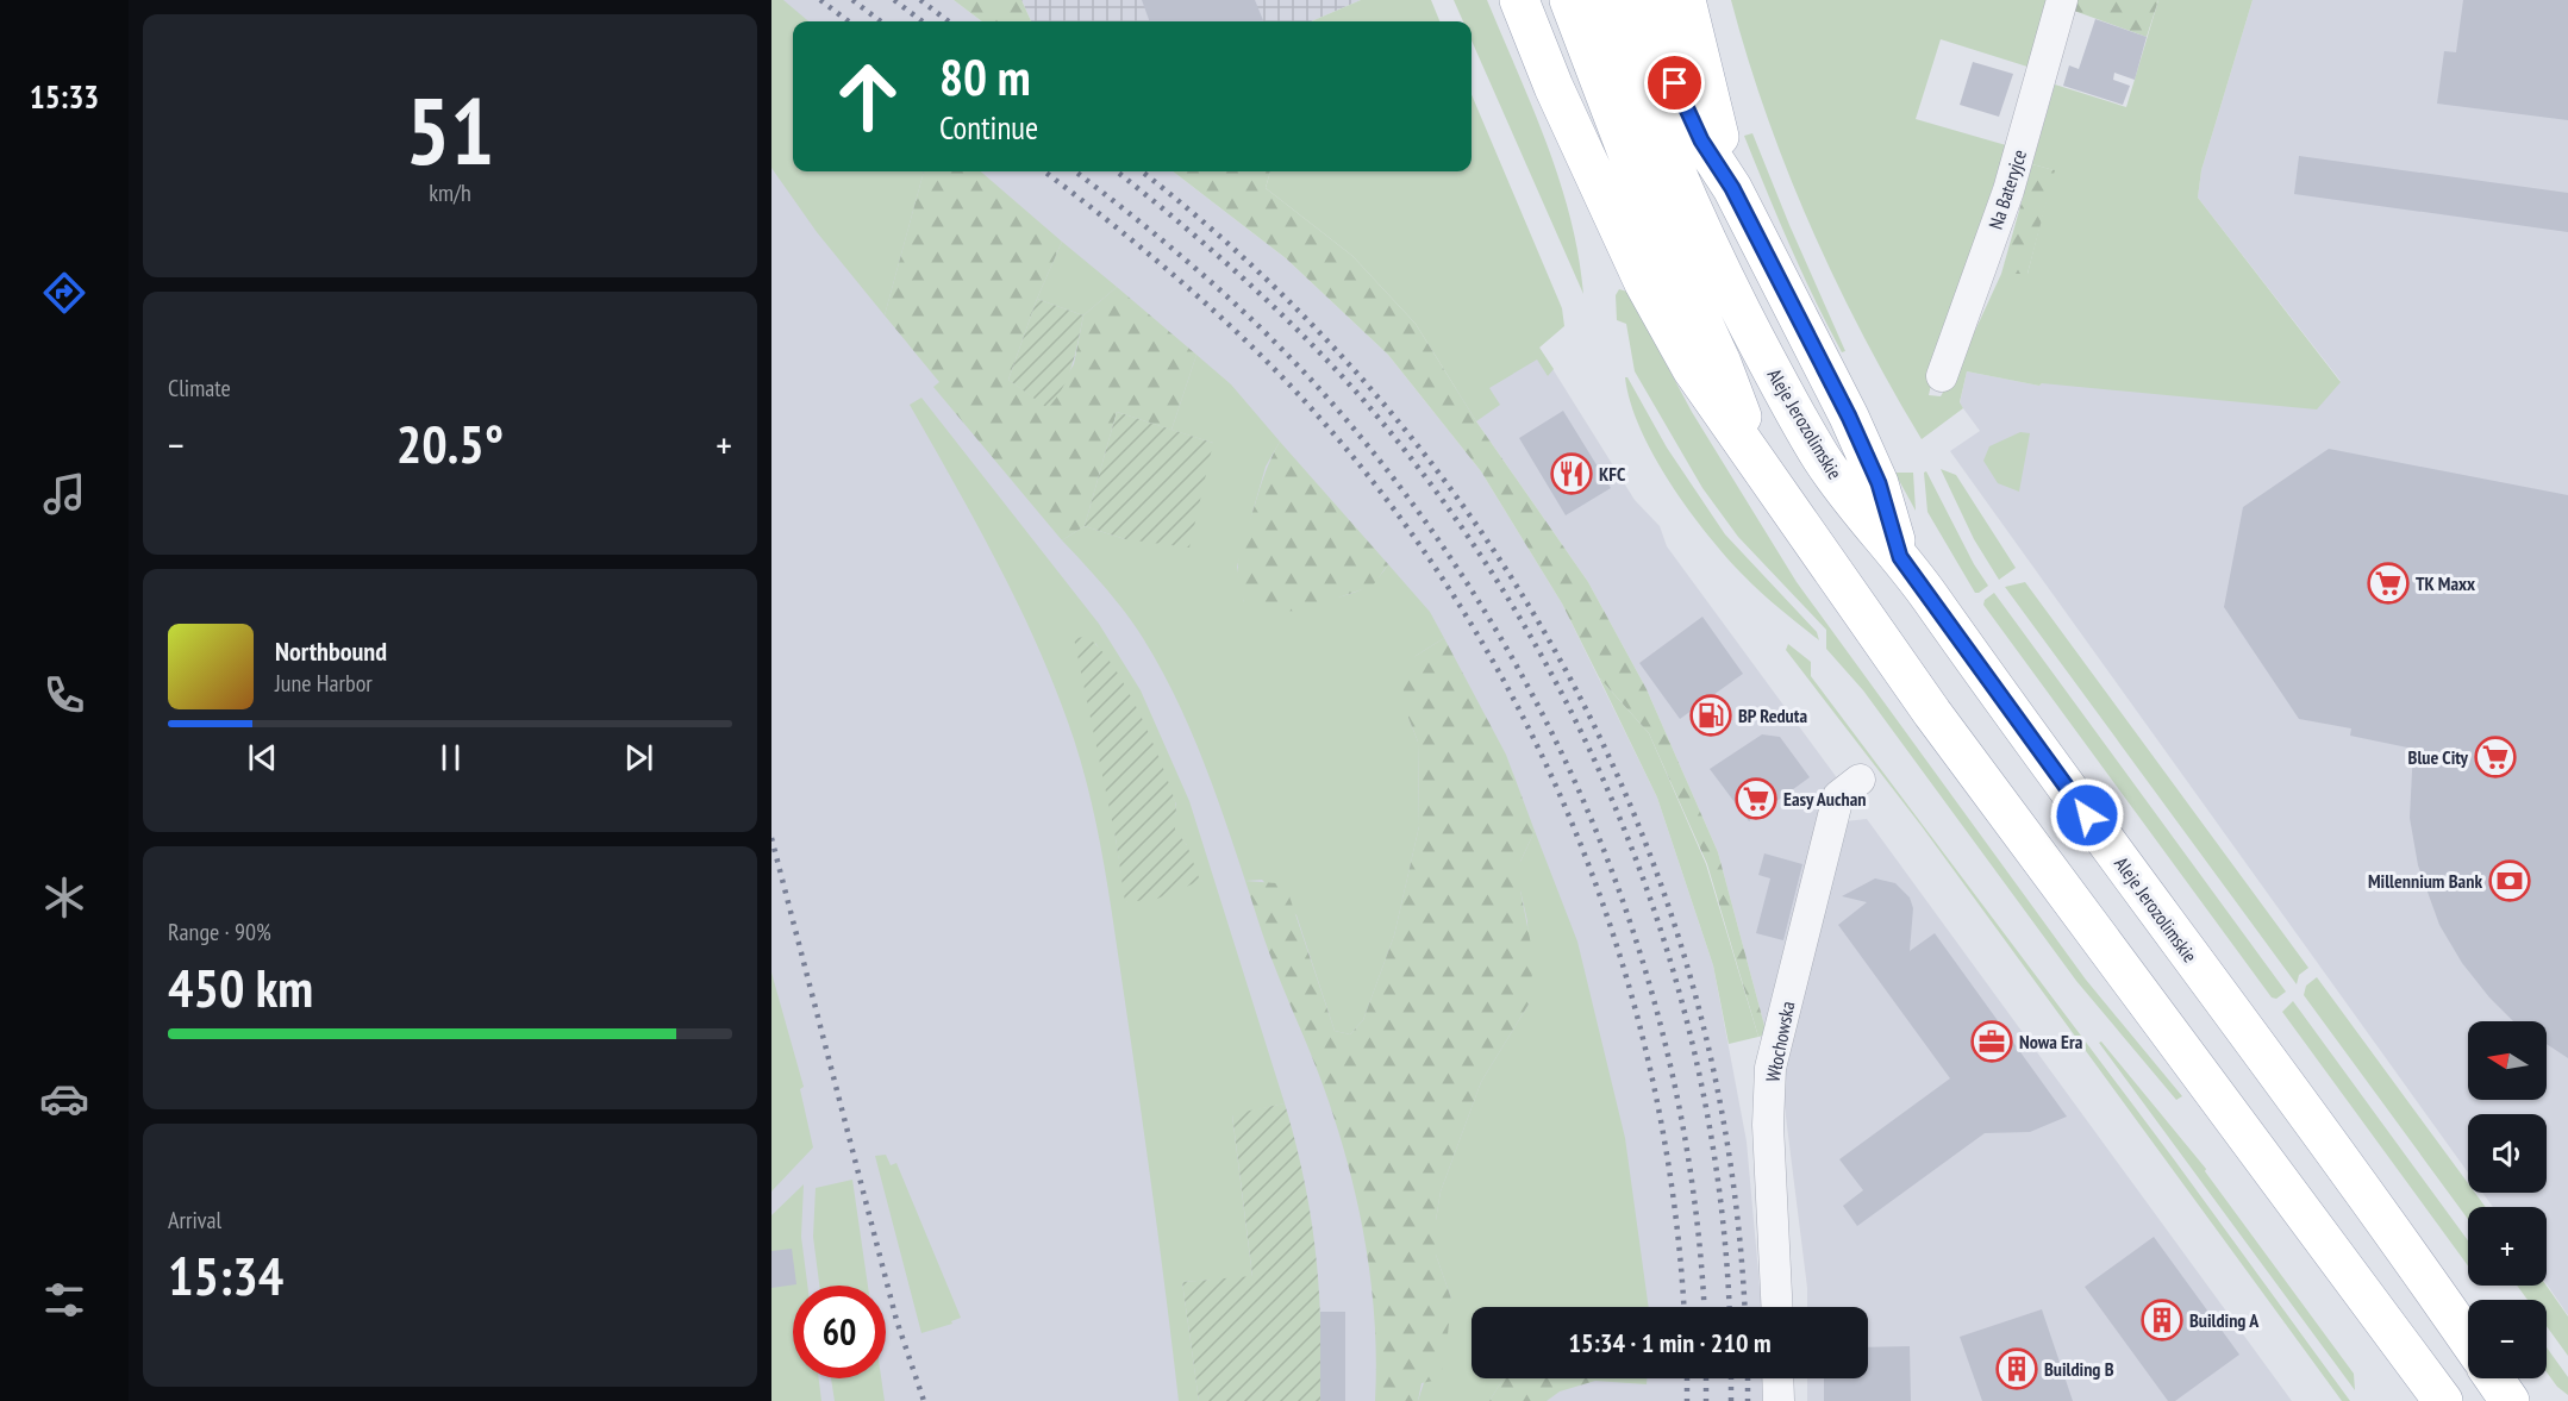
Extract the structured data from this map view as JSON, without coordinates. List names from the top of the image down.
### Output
{
  "streets": {
    "main road": ["Aleje Jerozolimskie"],
    "street": ["Na Bateryjce", "Włochowska"]
  },
  "places": {
    "restaurant": ["KFC"],
    "supermarket": ["TK Maxx", "Blue City", "Easy Auchan"],
    "fuel station": ["BP Reduta"],
    "bank": ["Millennium Bank"],
    "office": ["Nowa Era"],
    "building": ["Building A", "Building B"]
  },
  "north": "left",
  "page": {
    "tabs": "15:33",
    "tile": [
      ["51", "km/h"],
      "Climate",
      ["Range · 90%", "450 km"],
      ["Arrival", "15:34"]
    ],
    "turn": ["80 m", "Continue"],
    "heat": ["−", "20.5°", "+"],
    "song": ["Northbound", "June Harbor"],
    "map_buttons": ["+", "−"],
    "limit": "60",
    "trip": "15:34 · 1 min · 210 m"
  }
}
